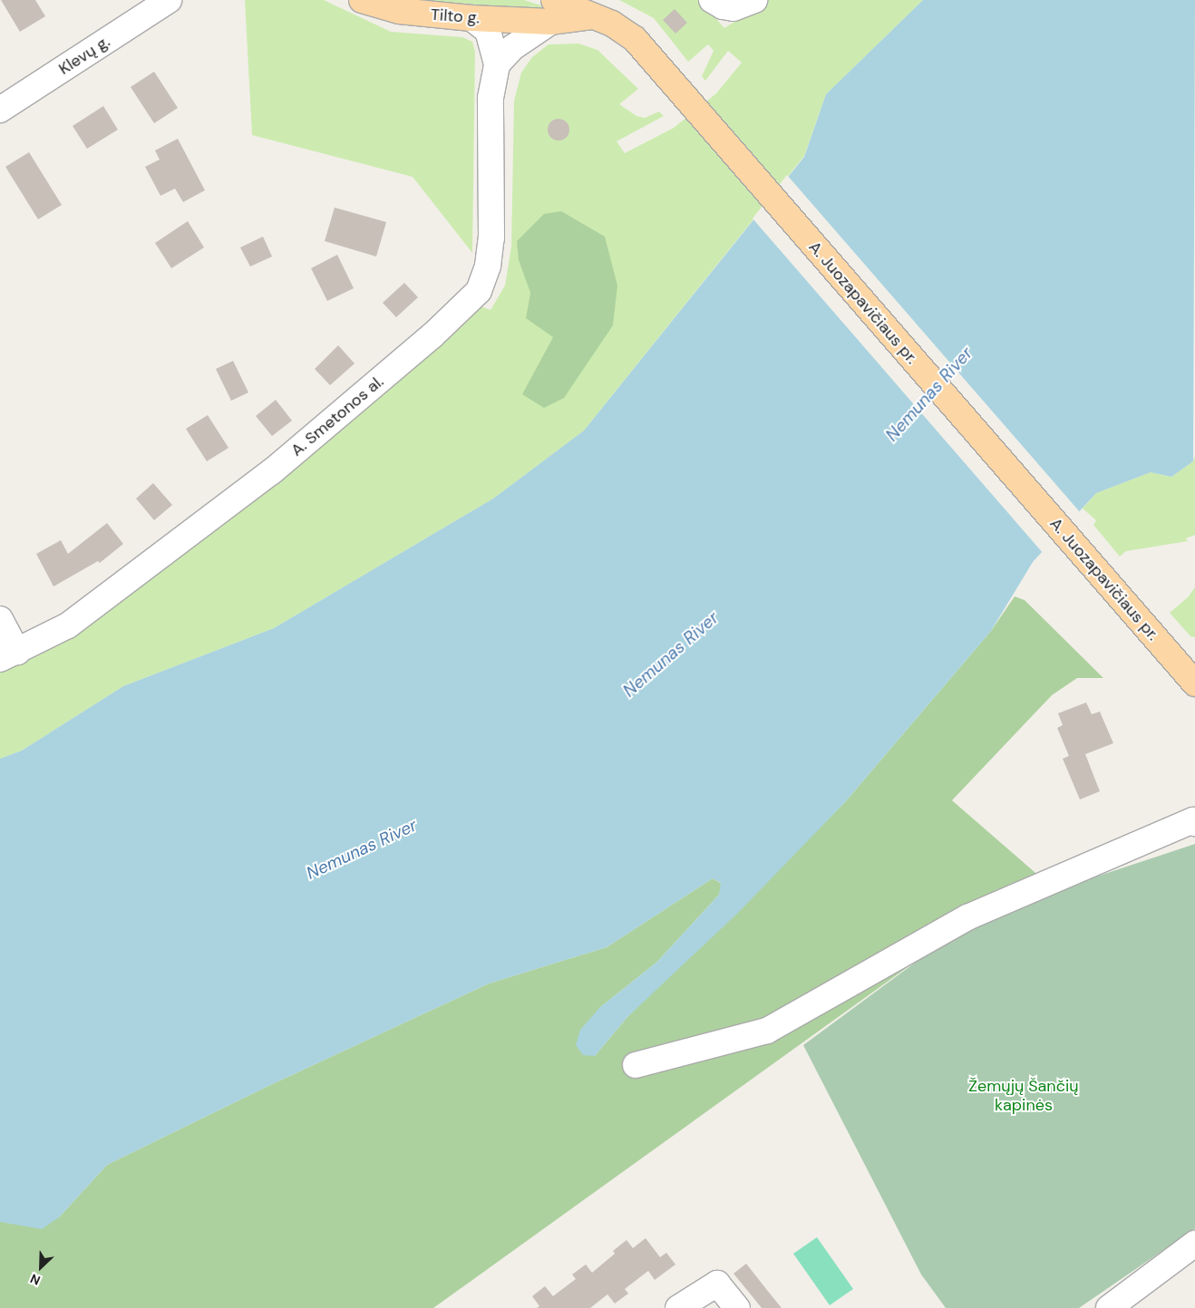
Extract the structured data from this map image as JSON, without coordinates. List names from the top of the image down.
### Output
{
  "streets": {
    "main road": ["Tilto g.", "A. Juozapavičiaus pr."],
    "street": ["Klevų g.", "A. Smetonos al."]
  },
  "crossings": [
    ["Tilto g.", "A. Juozapavičiaus pr."],
    ["Tilto g.", "A. Smetonos al."]
  ],
  "water": ["Nemunas River"],
  "parks": ["Žemųjų Šančių kapinės"],
  "north": "bottom left"
}
